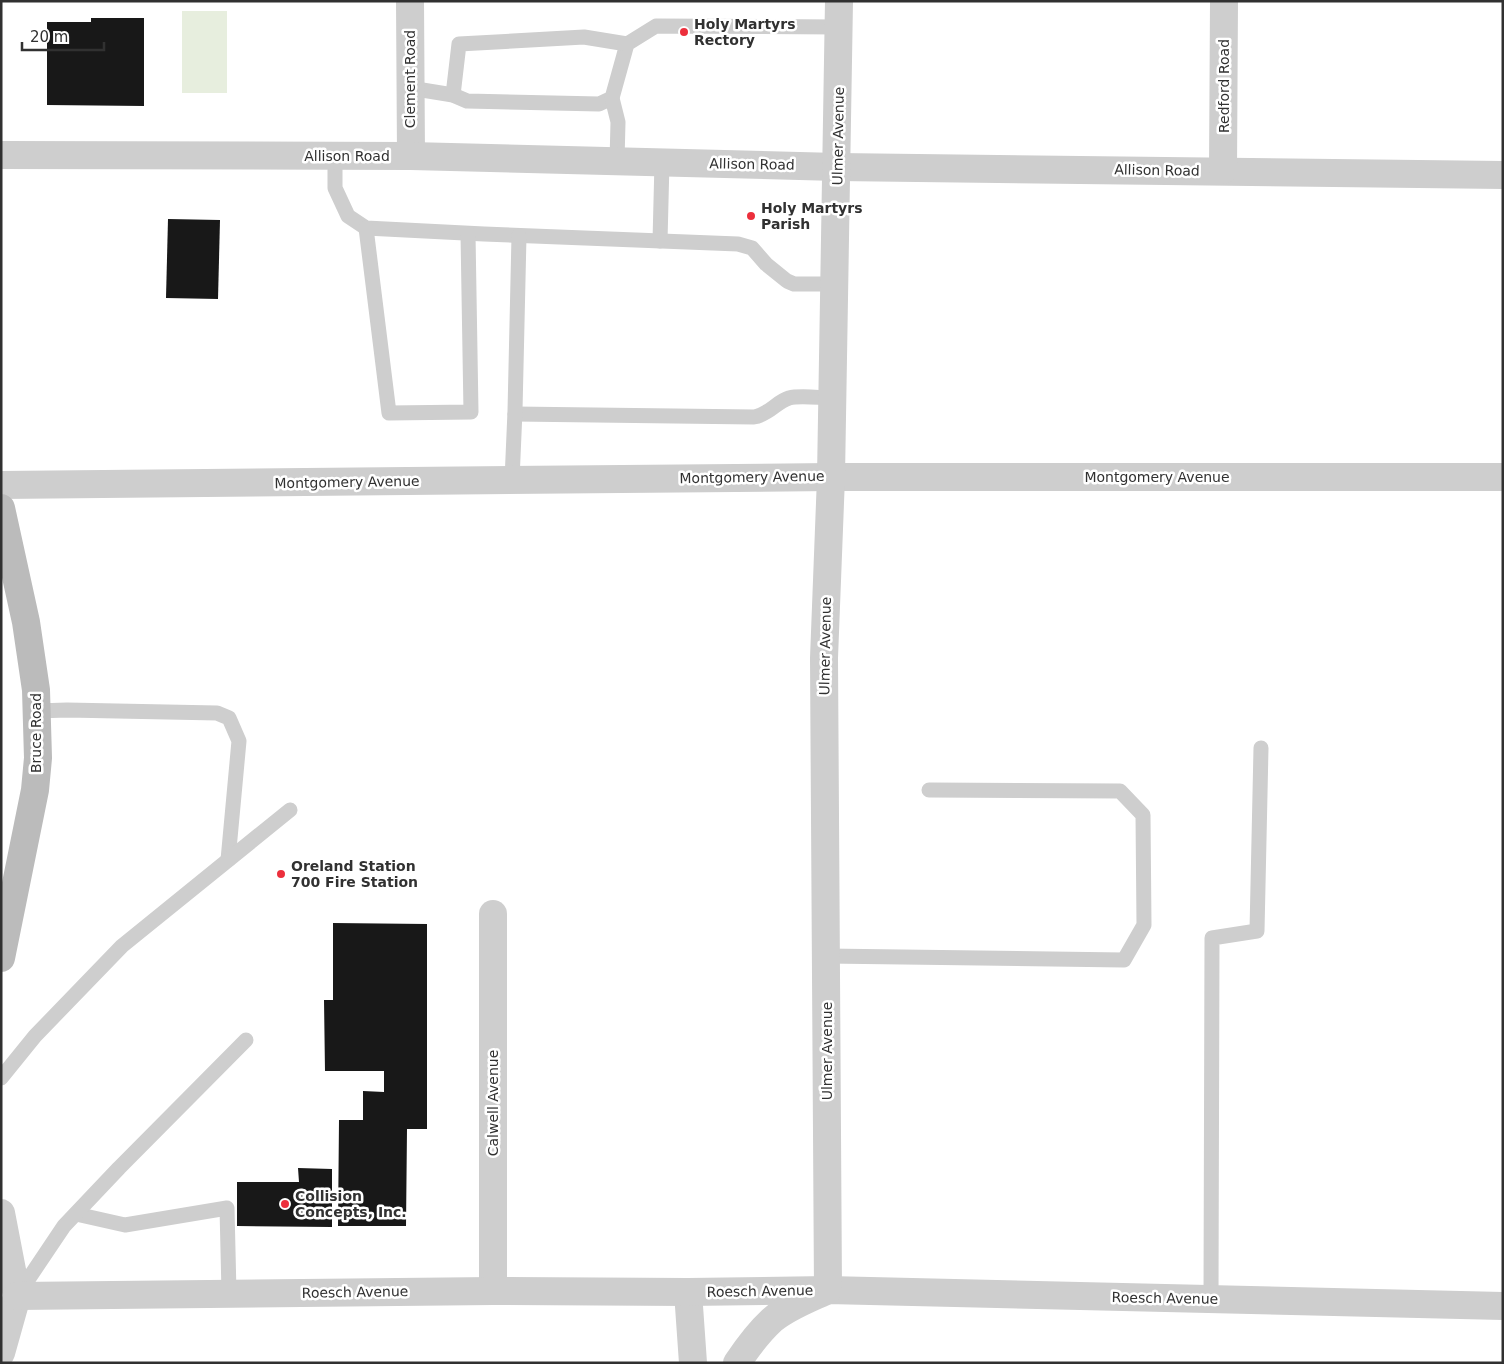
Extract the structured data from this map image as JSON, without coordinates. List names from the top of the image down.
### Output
{
  "streets": {
    "street": [
      "Clement Road",
      "Redford Road",
      "Ulmer Avenue",
      "Allison Road",
      "Montgomery Avenue",
      "Bruce Road",
      "Calwell Avenue",
      "Roesch Avenue"
    ]
  },
  "crossings": [
    ["Clement Road", "Allison Road"],
    ["Redford Road", "Allison Road"],
    ["Ulmer Avenue", "Allison Road"],
    ["Ulmer Avenue", "Montgomery Avenue"],
    ["Ulmer Avenue", "Roesch Avenue"],
    ["Calwell Avenue", "Roesch Avenue"]
  ],
  "places": [
    "Holy Martyrs Rectory",
    "Holy Martyrs Parish",
    "Oreland Station 700 Fire Station",
    "Collision Concepts, Inc."
  ],
  "scale_bar": "20 m"
}
